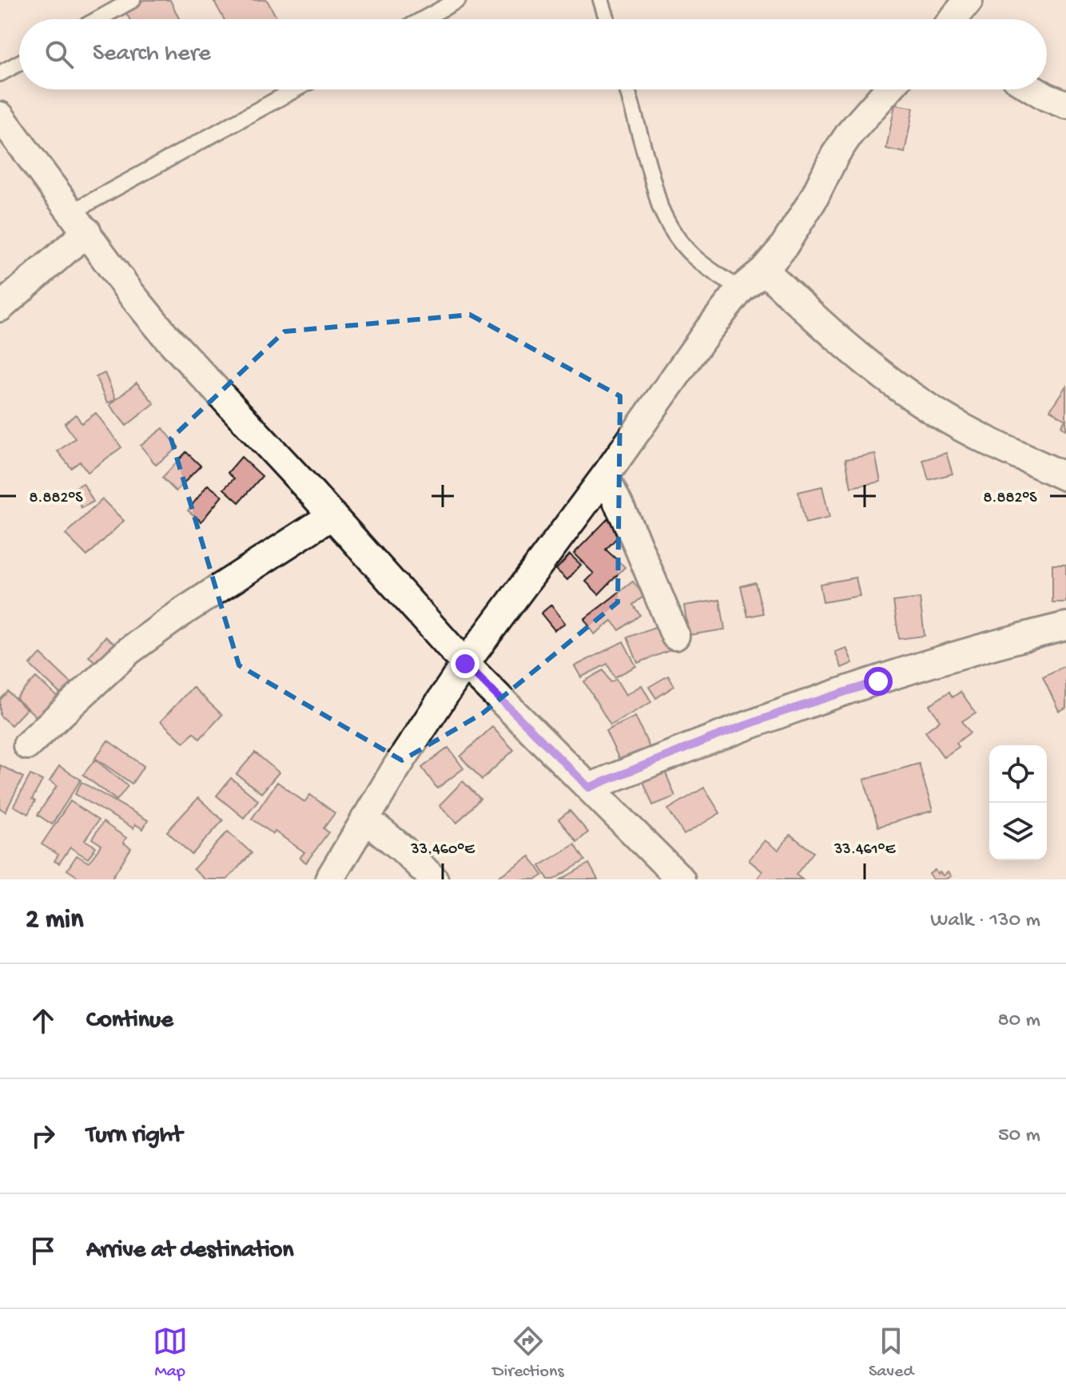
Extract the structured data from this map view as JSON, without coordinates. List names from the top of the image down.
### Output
{
  "page": {
    "search": "Search here",
    "heading": ["2 min", "Walk · 130 m"],
    "list": [
      ["Continue", "80 m"],
      ["Turn right", "50 m"],
      "Arrive at destination"
    ],
    "nav": ["Map", "Directions", "Saved"]
  },
  "coordinates": ["8.882°S", "33.460°E", "33.461°E"]
}
